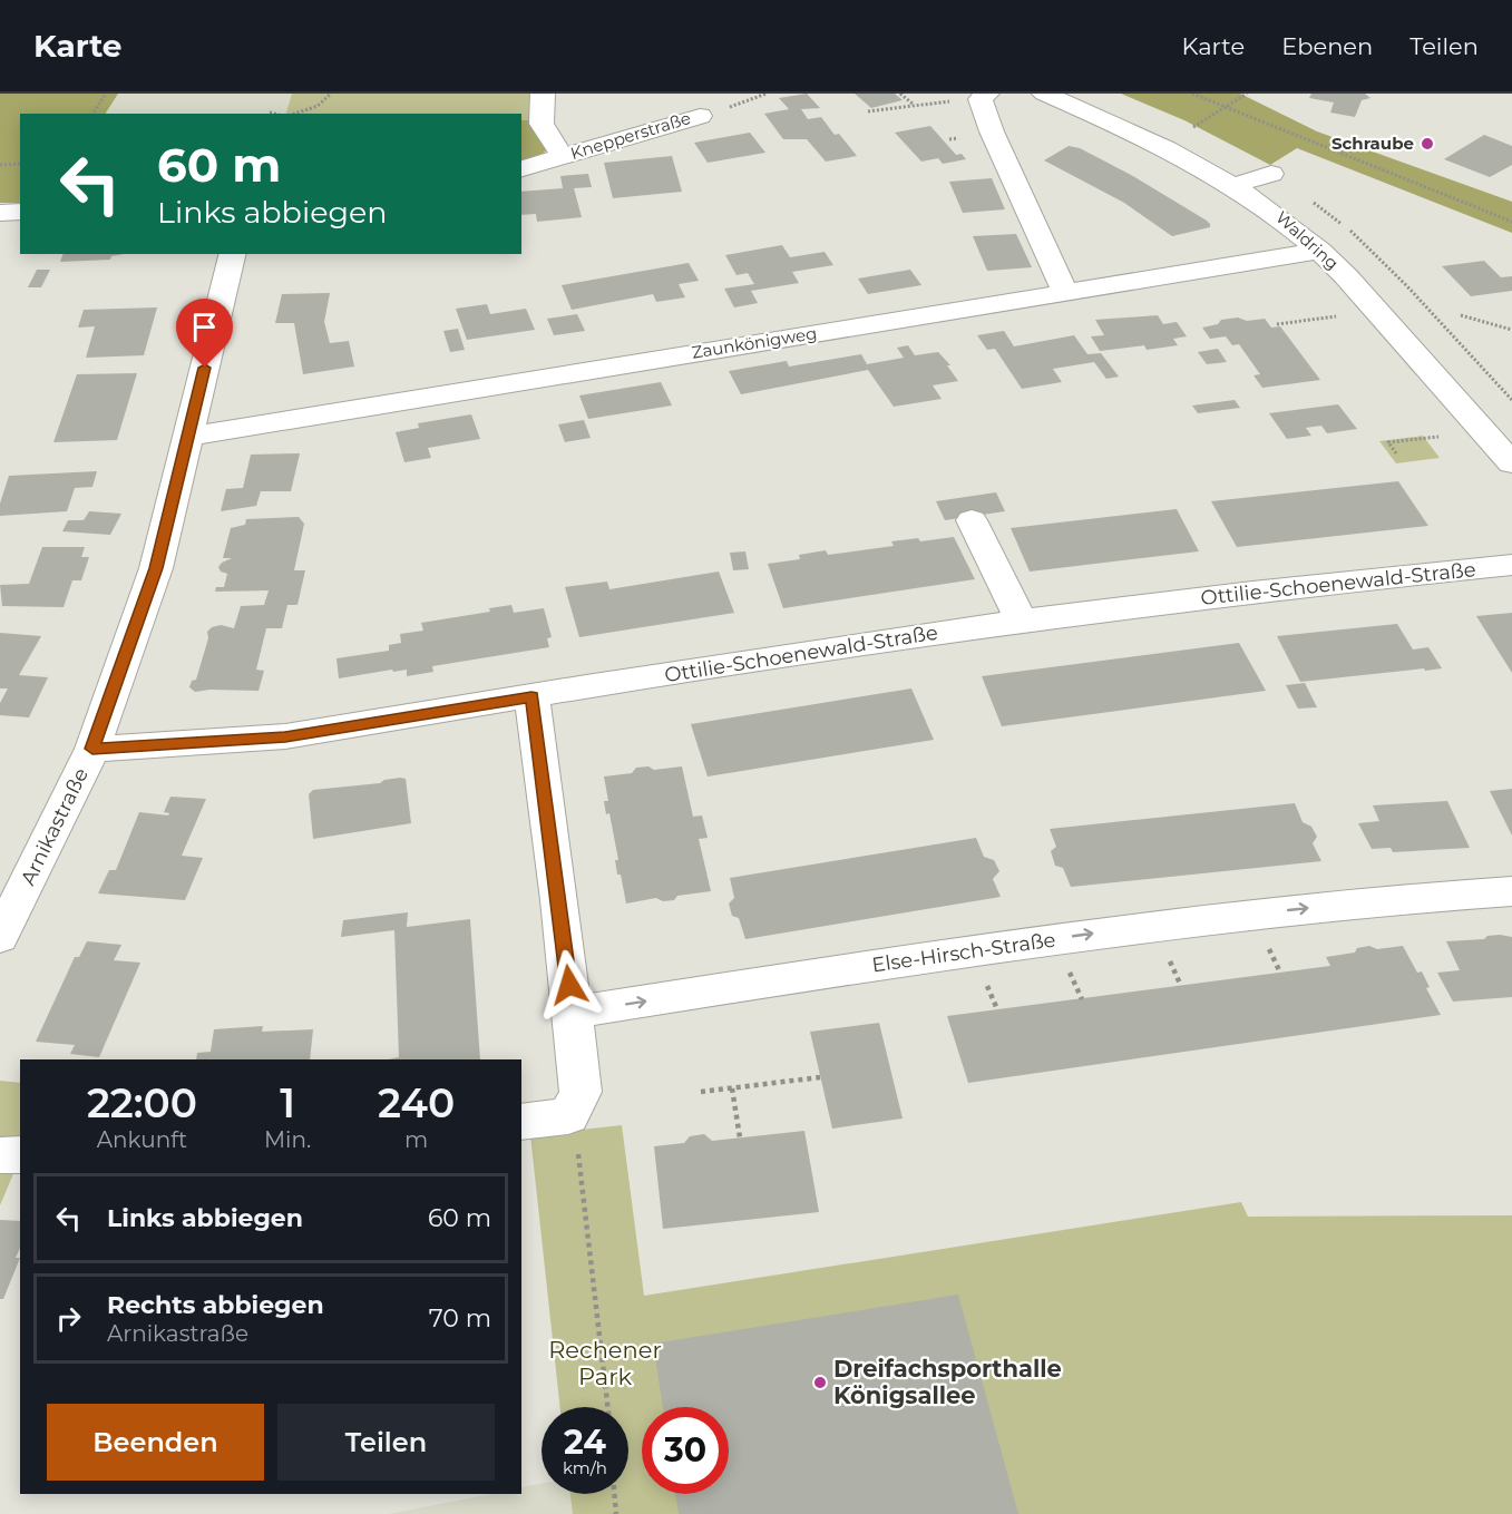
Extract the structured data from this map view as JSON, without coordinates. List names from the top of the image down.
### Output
{
  "streets": {
    "street": [
      "Knepperstraße",
      "Waldring",
      "Zaunkönigweg",
      "Ottilie-Schoenewald-Straße",
      "Arnikastraße",
      "Else-Hirsch-Straße"
    ]
  },
  "crossings": [
    ["Waldring", "Zaunkönigweg"],
    ["Zaunkönigweg", "Arnikastraße"],
    ["Ottilie-Schoenewald-Straße", "Arnikastraße"]
  ],
  "one_way": ["Else-Hirsch-Straße"],
  "parks": ["Rechener Park"],
  "places": ["Schraube", "Dreifachsporthalle Königsallee"],
  "page": {
    "header": "Karte",
    "nav": ["Karte", "Ebenen", "Teilen"],
    "turn": ["60 m", "Links abbiegen"],
    "eta": [
      "22:00",
      "Ankunft",
      "1",
      "Min.",
      "240",
      "m"
    ],
    "list": [
      {
        "name": "Links abbiegen",
        "value": "60 m"
      },
      {
        "name": "Rechts abbiegen",
        "note": "Arnikastraße",
        "value": "70 m"
      }
    ],
    "buttons": ["Beenden", "Teilen"],
    "speed": "24 km/h",
    "limit": "30"
  }
}
